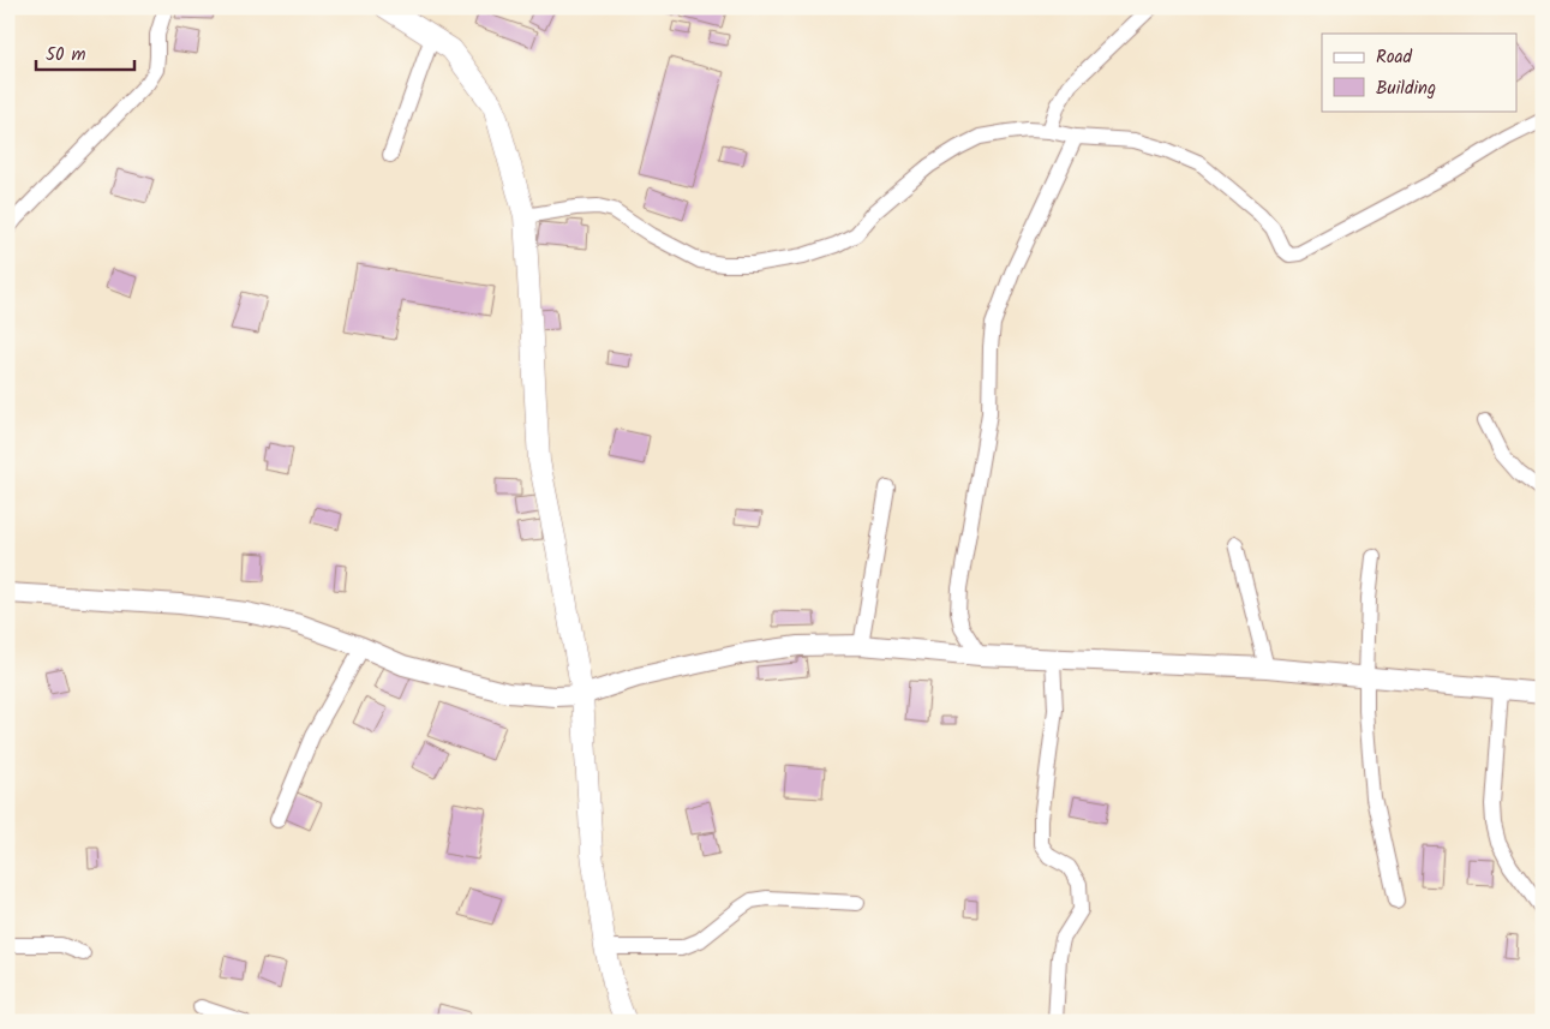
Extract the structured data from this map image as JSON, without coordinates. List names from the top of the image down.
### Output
{
  "legend": ["Road", "Building"],
  "scale_bar": "50 m"
}
